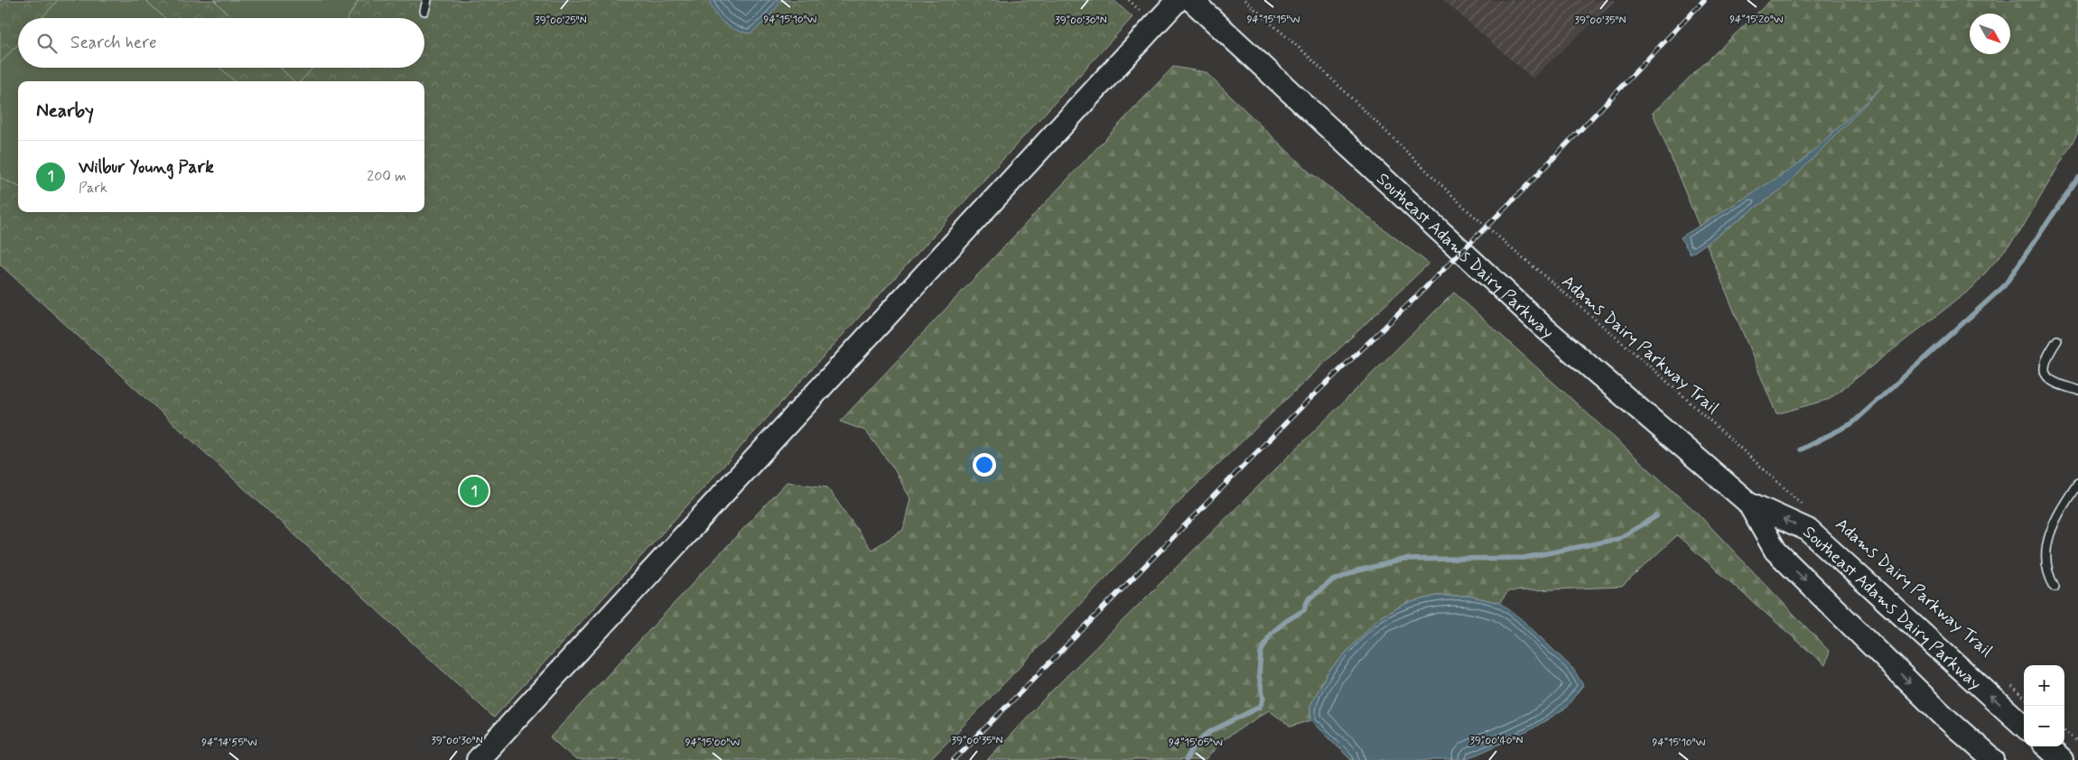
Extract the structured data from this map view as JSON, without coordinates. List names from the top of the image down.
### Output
{
  "streets": {
    "main road": ["Southeast Adams Dairy Parkway"],
    "path": ["Adams Dairy Parkway Trail"]
  },
  "north": "bottom right",
  "page": {
    "search": "Search here",
    "heading": "Nearby",
    "list": [
      {
        "mark": "1",
        "name": "Wilbur Young Park",
        "note": "Park",
        "value": "200 m"
      }
    ],
    "pins": "1",
    "map_buttons": ["+", "−"]
  },
  "coordinates": [
    "94°15'10\"W",
    "94°15'15\"W",
    "94°15'20\"W",
    "39°00'25\"N",
    "39°00'30\"N",
    "39°00'35\"N",
    "39°00'40\"N",
    "94°14'55\"W",
    "94°15'00\"W",
    "94°15'05\"W"
  ]
}
